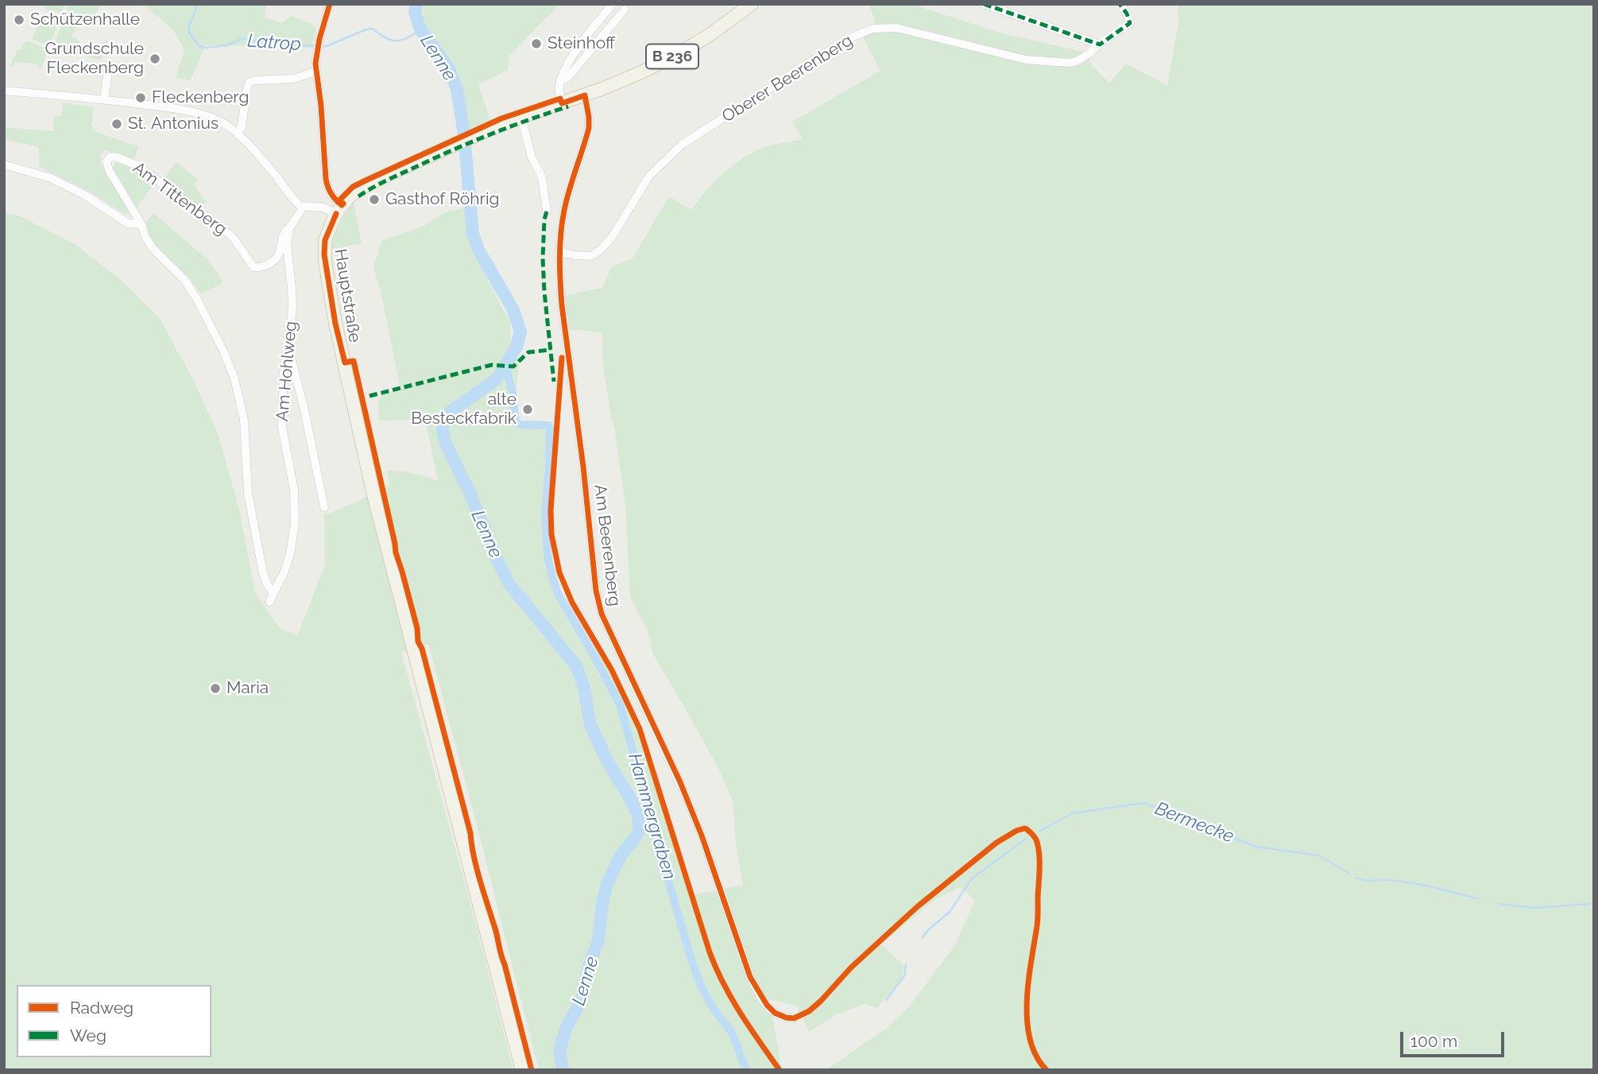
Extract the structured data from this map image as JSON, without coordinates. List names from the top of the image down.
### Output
{
  "streets": {
    "main road": ["B 236", "Hauptstraße"],
    "street": [
      "Oberer Beerenberg",
      "Am Tittenberg",
      "Am Hohlweg",
      "Am Beerenberg"
    ]
  },
  "crossings": [
    ["Oberer Beerenberg", "Am Beerenberg"],
    ["Am Tittenberg", "Am Hohlweg"],
    ["Hauptstraße", "Am Beerenberg"]
  ],
  "water": [
    "Latrop",
    "Lenne",
    "Hammergraben",
    "Bermecke"
  ],
  "places": [
    "Schützenhalle",
    "Steinhoff",
    "Grundschule Fleckenberg",
    "Fleckenberg",
    "St. Antonius",
    "Gasthof Röhrig",
    "alte Besteckfabrik",
    "Maria"
  ],
  "legend": ["Radweg", "Weg"],
  "scale_bar": "100 m"
}
